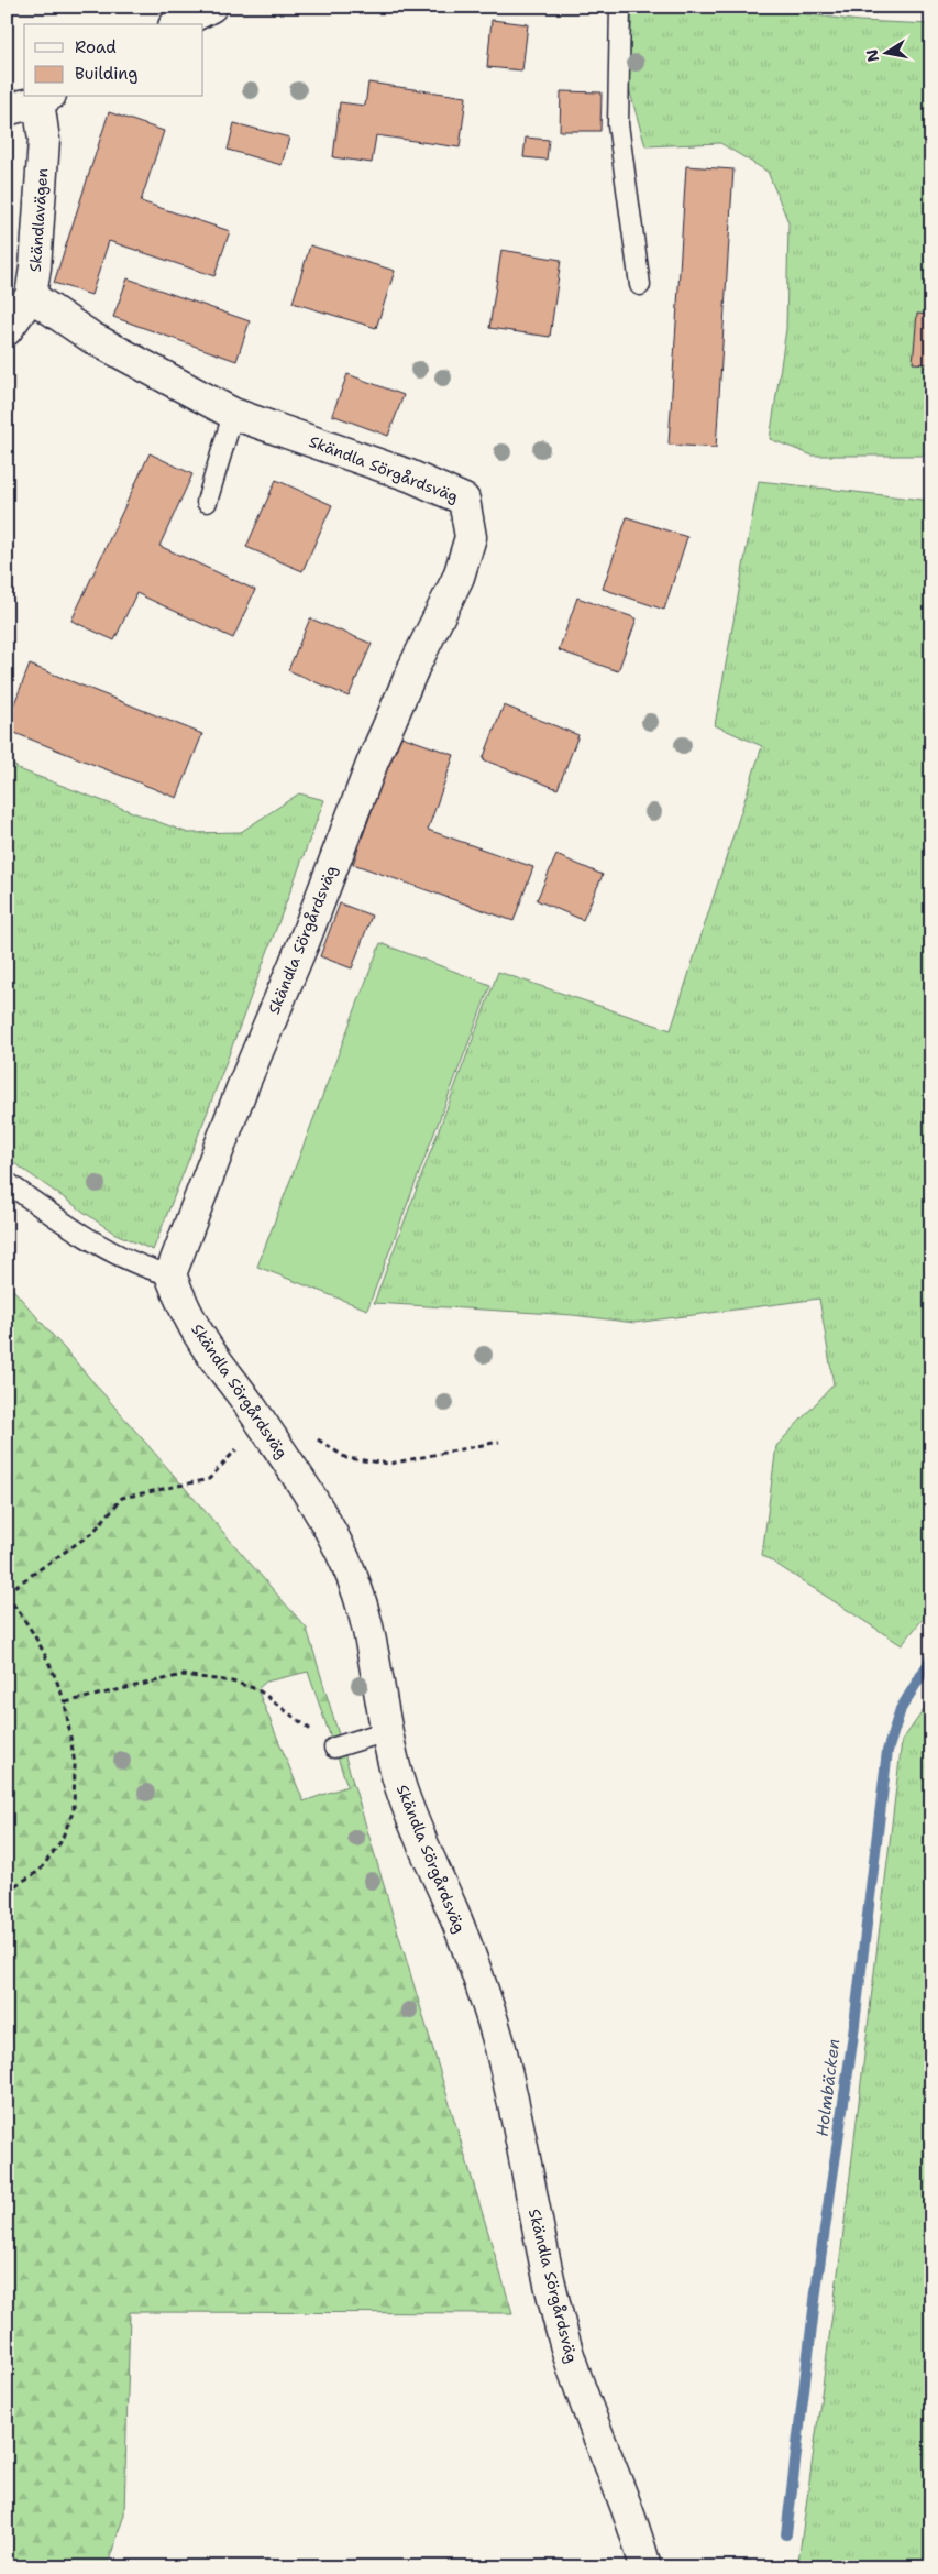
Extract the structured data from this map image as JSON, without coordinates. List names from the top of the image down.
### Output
{
  "streets": {
    "street": ["Skändlavägen", "Skändla Sörgårdsväg"]
  },
  "crossings": [
    ["Skändlavägen", "Skändla Sörgårdsväg"]
  ],
  "water": ["Holmbäcken"],
  "legend": ["Road", "Building"],
  "north": "left"
}
